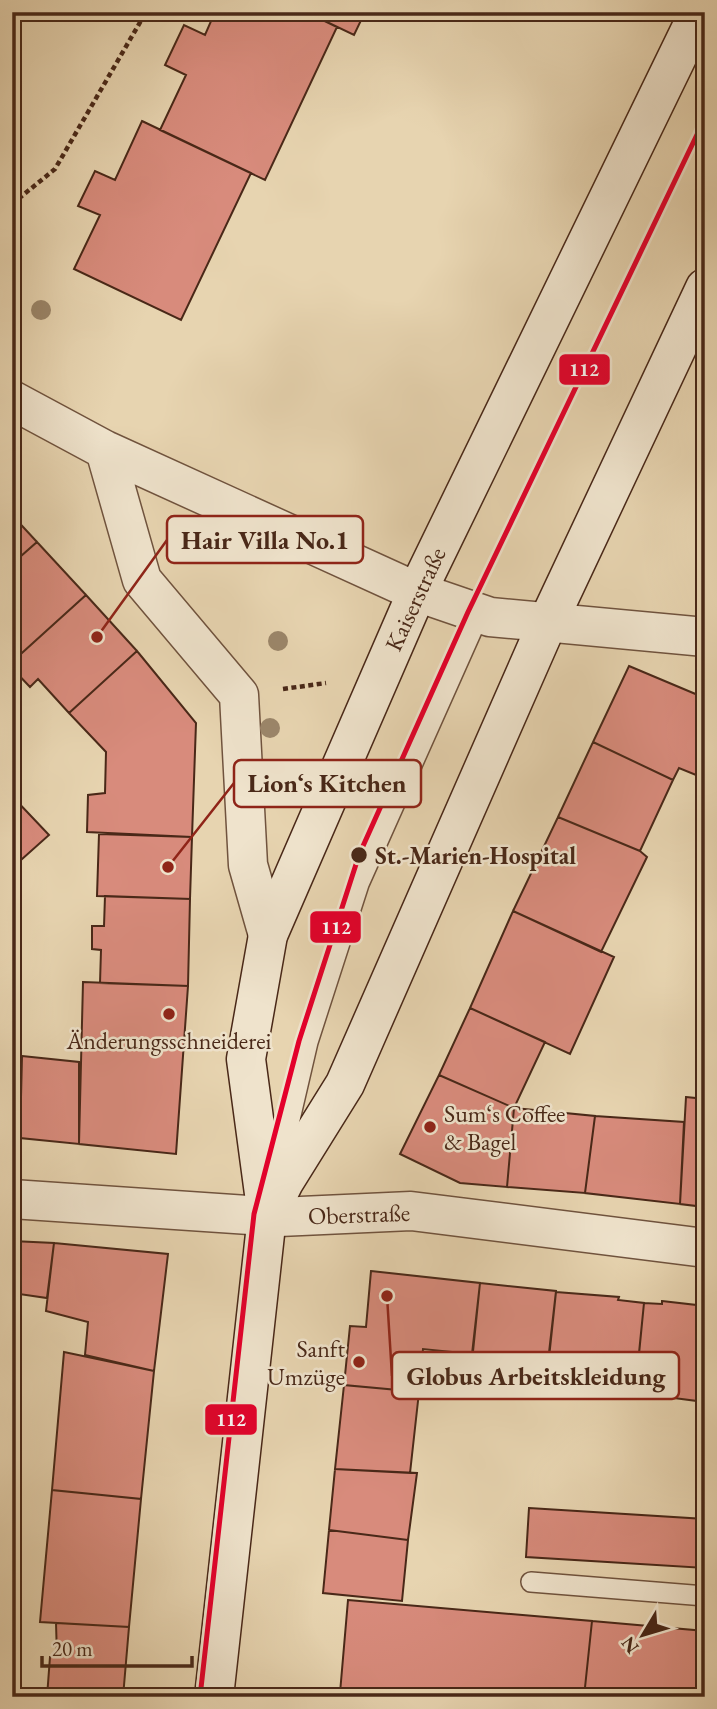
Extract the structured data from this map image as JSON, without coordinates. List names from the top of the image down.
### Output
{
  "streets": {
    "main road": ["Kaiserstraße", "Oberstraße"]
  },
  "crossings": [
    ["Kaiserstraße", "Oberstraße"]
  ],
  "places": [
    "Hair Villa No.1",
    "St.-Marien-Hospital",
    "Lion‘s Kitchen",
    "Änderungsschneiderei",
    "Sum‘s Coffee & Bagel",
    "Globus Arbeitskleidung",
    "Sanft Umzüge"
  ],
  "lines": ["transit line 112"],
  "scale_bar": "20 m",
  "north": "bottom left"
}
